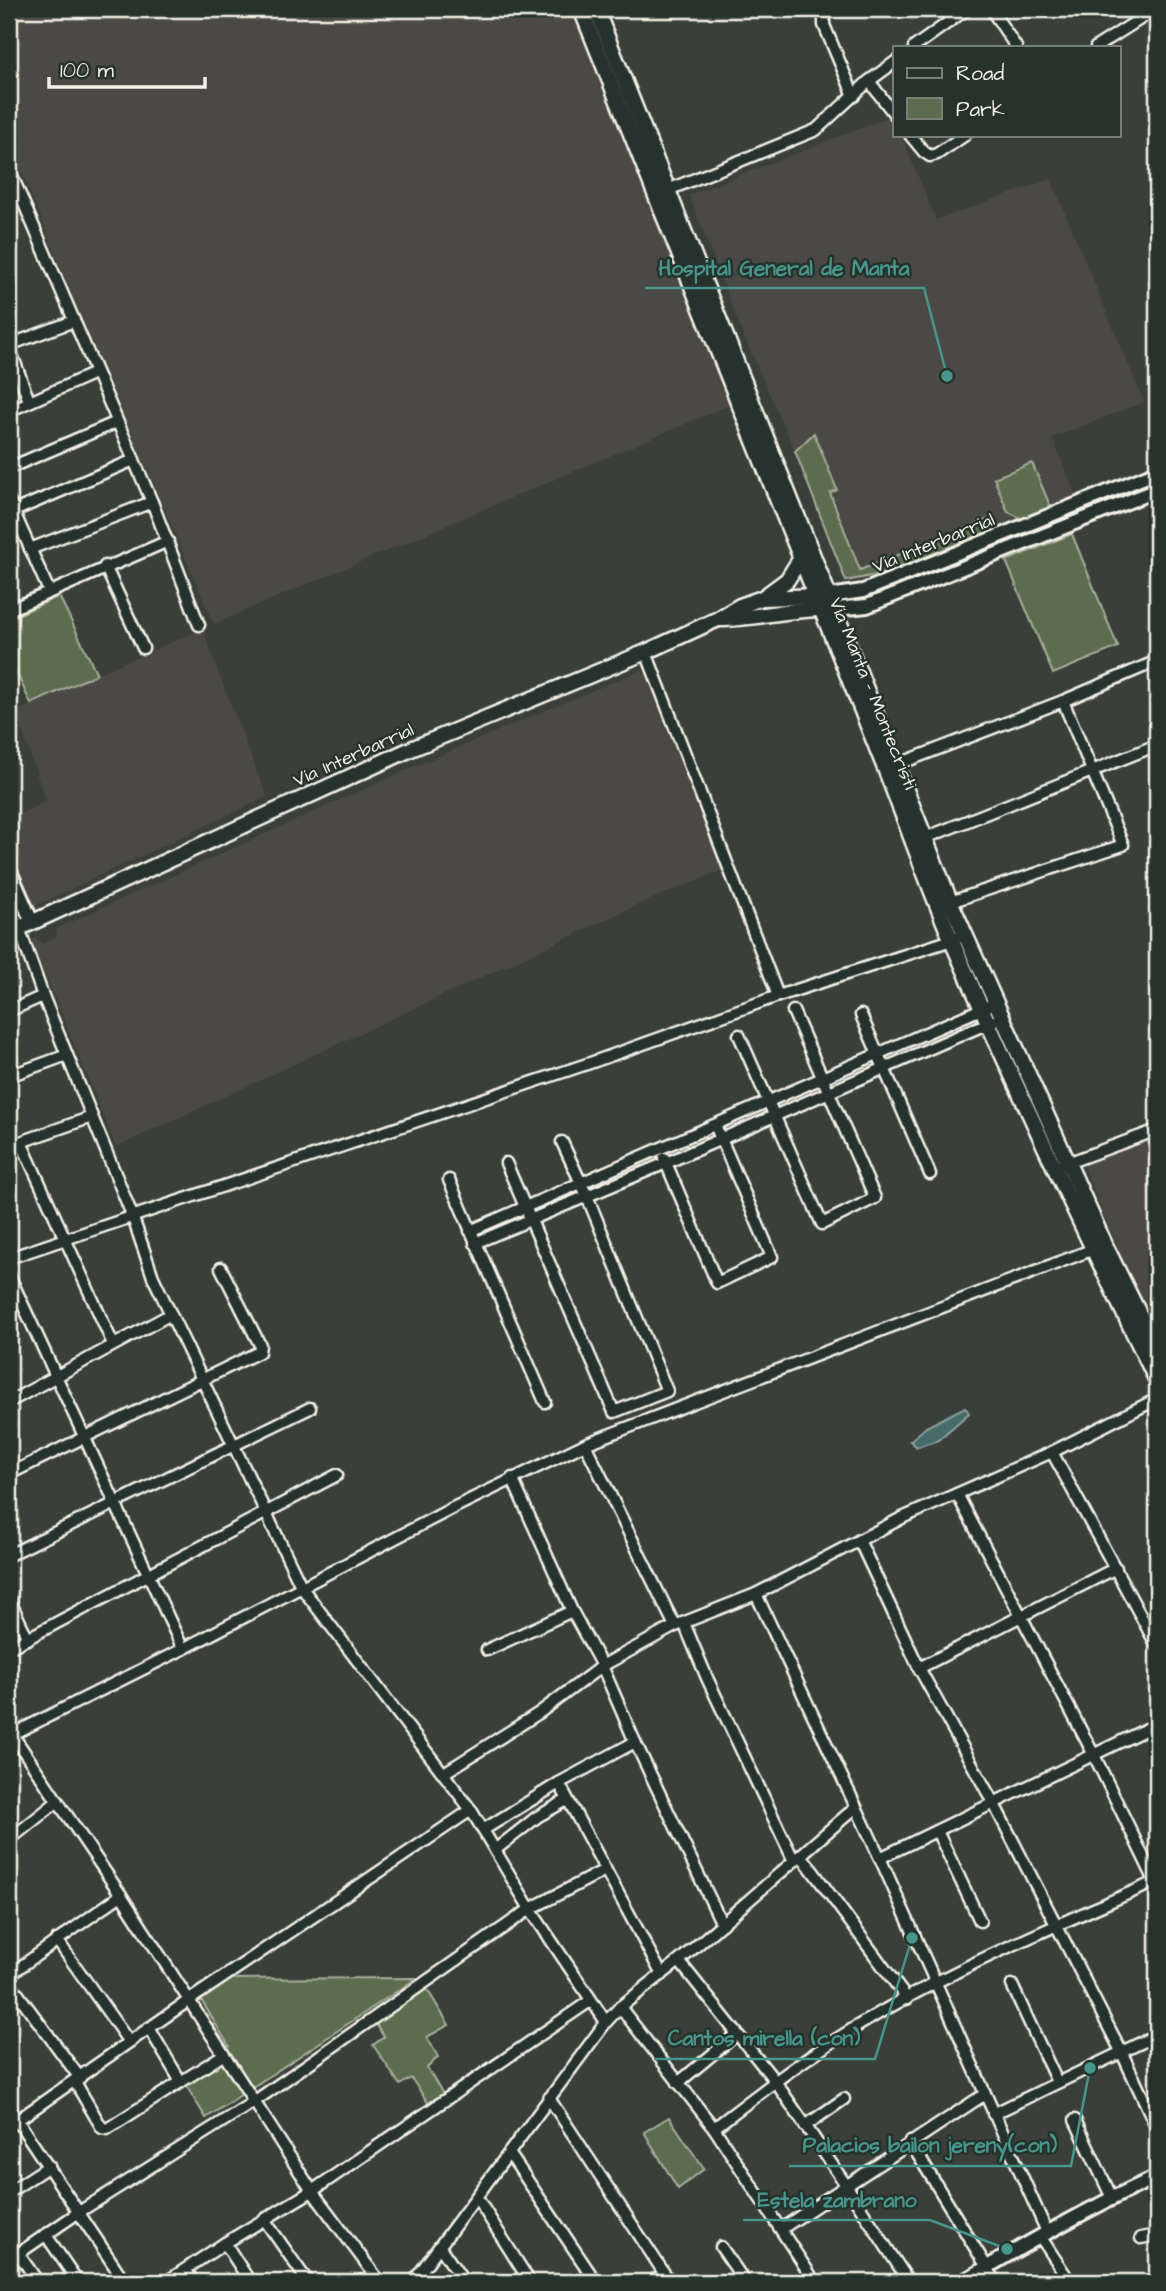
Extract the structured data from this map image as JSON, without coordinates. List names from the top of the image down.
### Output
{
  "streets": {
    "main road": ["Vía Interbarrial", "Vía Manta - Montecristi"]
  },
  "crossings": [
    ["Vía Interbarrial", "Vía Manta - Montecristi"]
  ],
  "places": [
    "Hospital General de Manta",
    "Cantos mirella (con)",
    "Palacios bailon jereny(con)",
    "Estela zambrano"
  ],
  "legend": ["Road", "Park"],
  "scale_bar": "100 m"
}
